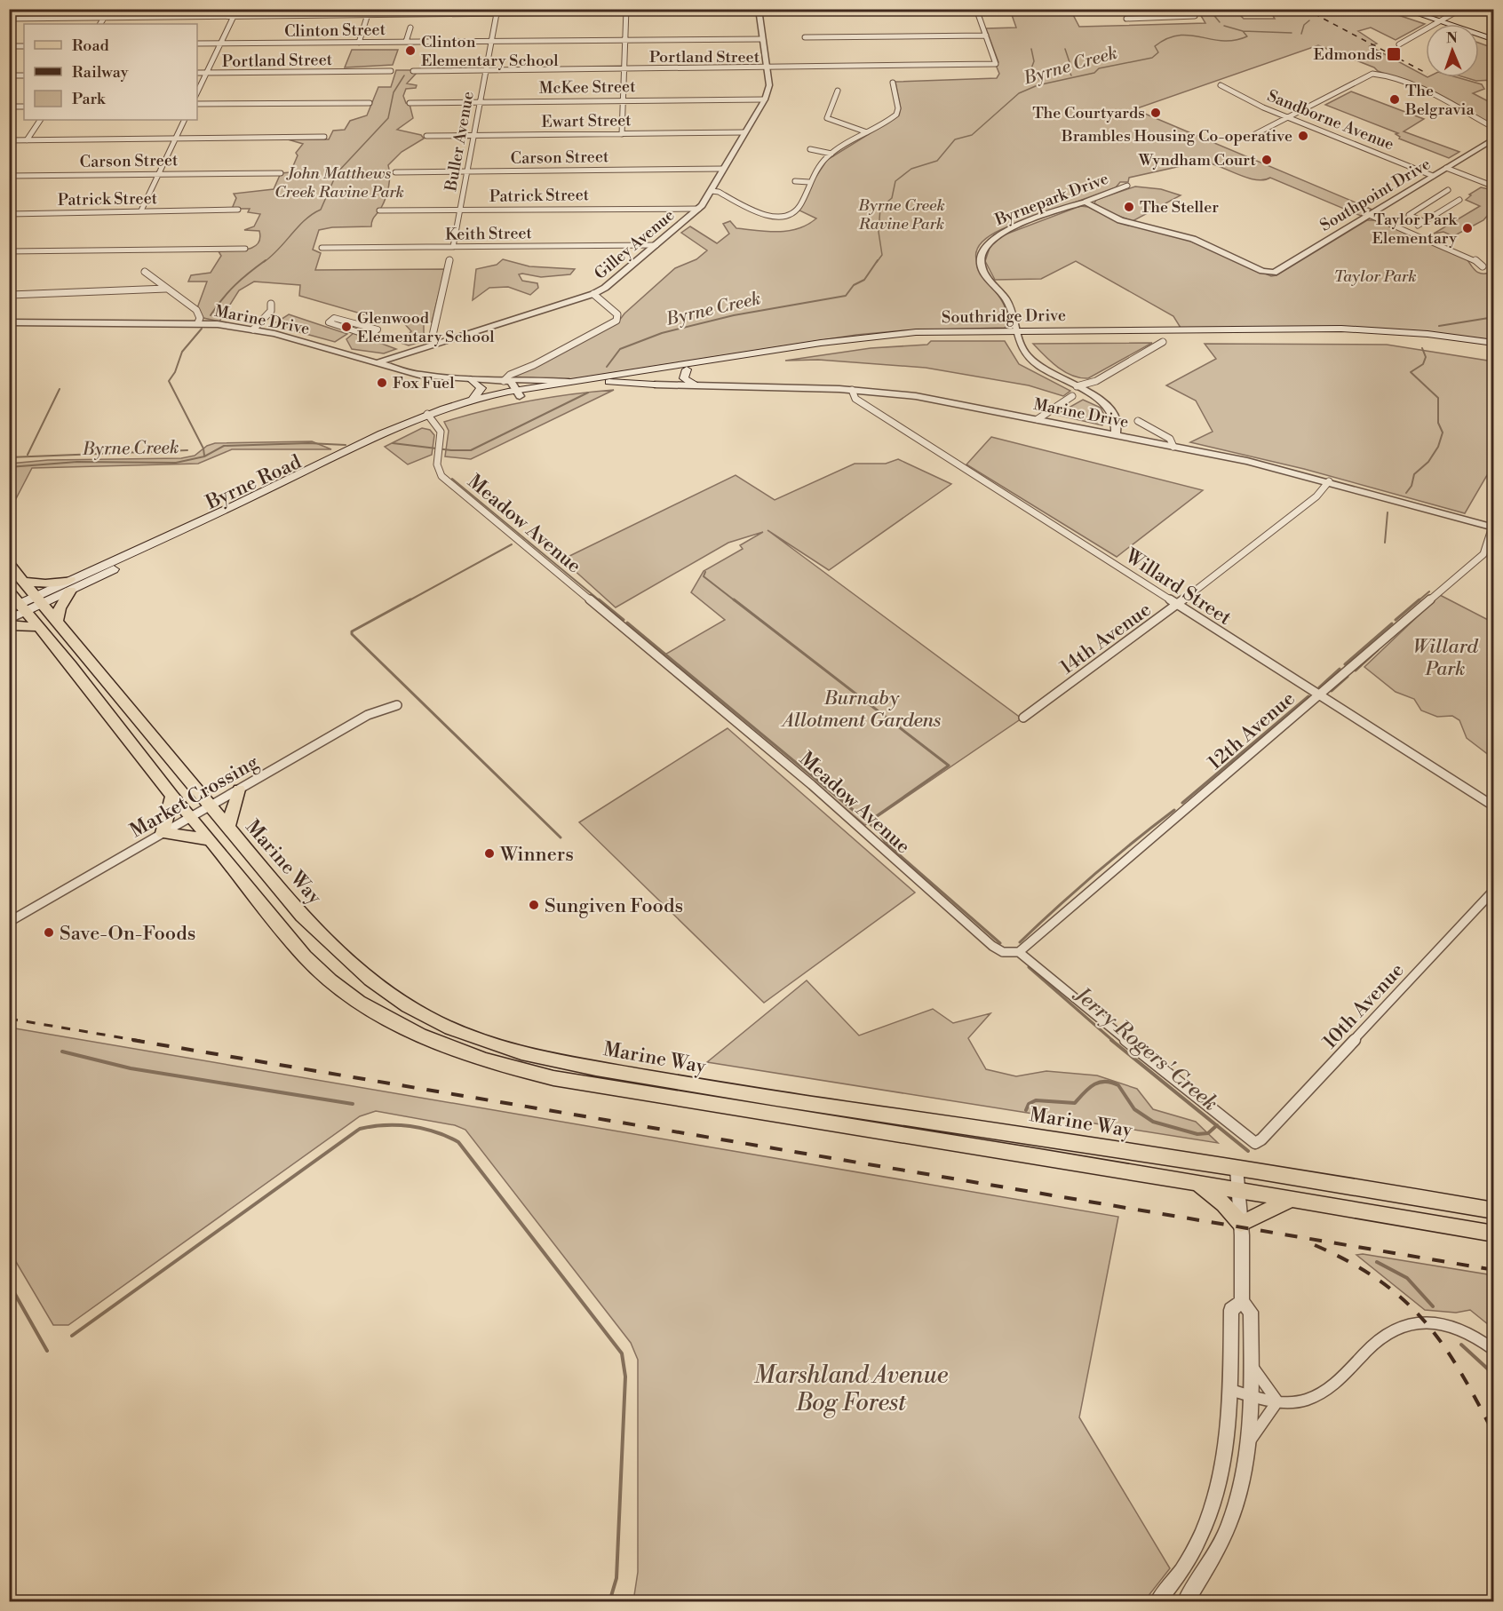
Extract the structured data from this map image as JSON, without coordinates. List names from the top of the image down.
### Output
{
  "streets": {
    "main road": ["Southridge Drive", "Byrne Road", "Marine Way"],
    "street": [
      "Clinton Street",
      "Portland Street",
      "McKee Street",
      "Sandborne Avenue",
      "Ewart Street",
      "Buller Avenue",
      "Carson Street",
      "Southpoint Drive",
      "Patrick Street",
      "Byrnepark Drive",
      "Keith Street",
      "Gilley Avenue",
      "Marine Drive",
      "Meadow Avenue",
      "Willard Street",
      "14th Avenue",
      "12th Avenue",
      "Market Crossing",
      "10th Avenue"
    ]
  },
  "crossings": [
    ["Clinton Street", "Buller Avenue"],
    ["Clinton Street", "Gilley Avenue"],
    ["Portland Street", "Buller Avenue"],
    ["Portland Street", "Gilley Avenue"],
    ["McKee Street", "Buller Avenue"],
    ["McKee Street", "Gilley Avenue"],
    ["Sandborne Avenue", "Southpoint Drive"],
    ["Ewart Street", "Buller Avenue"],
    ["Ewart Street", "Gilley Avenue"],
    ["Buller Avenue", "Carson Street"],
    ["Buller Avenue", "Patrick Street"],
    ["Buller Avenue", "Keith Street"],
    ["Carson Street", "Gilley Avenue"],
    ["Southpoint Drive", "Byrnepark Drive"],
    ["Patrick Street", "Gilley Avenue"],
    ["Byrnepark Drive", "Southridge Drive"],
    ["Byrnepark Drive", "Marine Drive"],
    ["Keith Street", "Gilley Avenue"],
    ["Gilley Avenue", "Marine Drive"],
    ["Southridge Drive", "Marine Drive"],
    ["Southridge Drive", "Byrne Road"],
    ["Marine Drive", "Byrne Road"],
    ["Marine Drive", "Willard Street"],
    ["Marine Drive", "14th Avenue"],
    ["Marine Drive", "12th Avenue"],
    ["Byrne Road", "Meadow Avenue"],
    ["Byrne Road", "Marine Way"],
    ["Meadow Avenue", "12th Avenue"],
    ["Meadow Avenue", "10th Avenue"],
    ["Willard Street", "14th Avenue"],
    ["Willard Street", "12th Avenue"],
    ["Market Crossing", "Marine Way"]
  ],
  "water": ["Byrne Creek", "Jerry Rogers' Creek"],
  "parks": [
    "John Matthews Creek Ravine Park",
    "Byrne Creek Ravine Park",
    "Taylor Park",
    "Willard Park",
    "Burnaby Allotment Gardens",
    "Marshland Avenue Bog Forest"
  ],
  "places": {
    "other": [
      "Clinton Elementary School",
      "The Belgravia",
      "The Courtyards",
      "Brambles Housing Co-operative",
      "Wyndham Court",
      "The Steller",
      "Taylor Park Elementary",
      "Glenwood Elementary School",
      "Fox Fuel",
      "Winners",
      "Sungiven Foods",
      "Save-On-Foods"
    ],
    "transit": ["Edmonds"]
  },
  "legend": ["Road", "Railway", "Park"],
  "north": "top"
}
